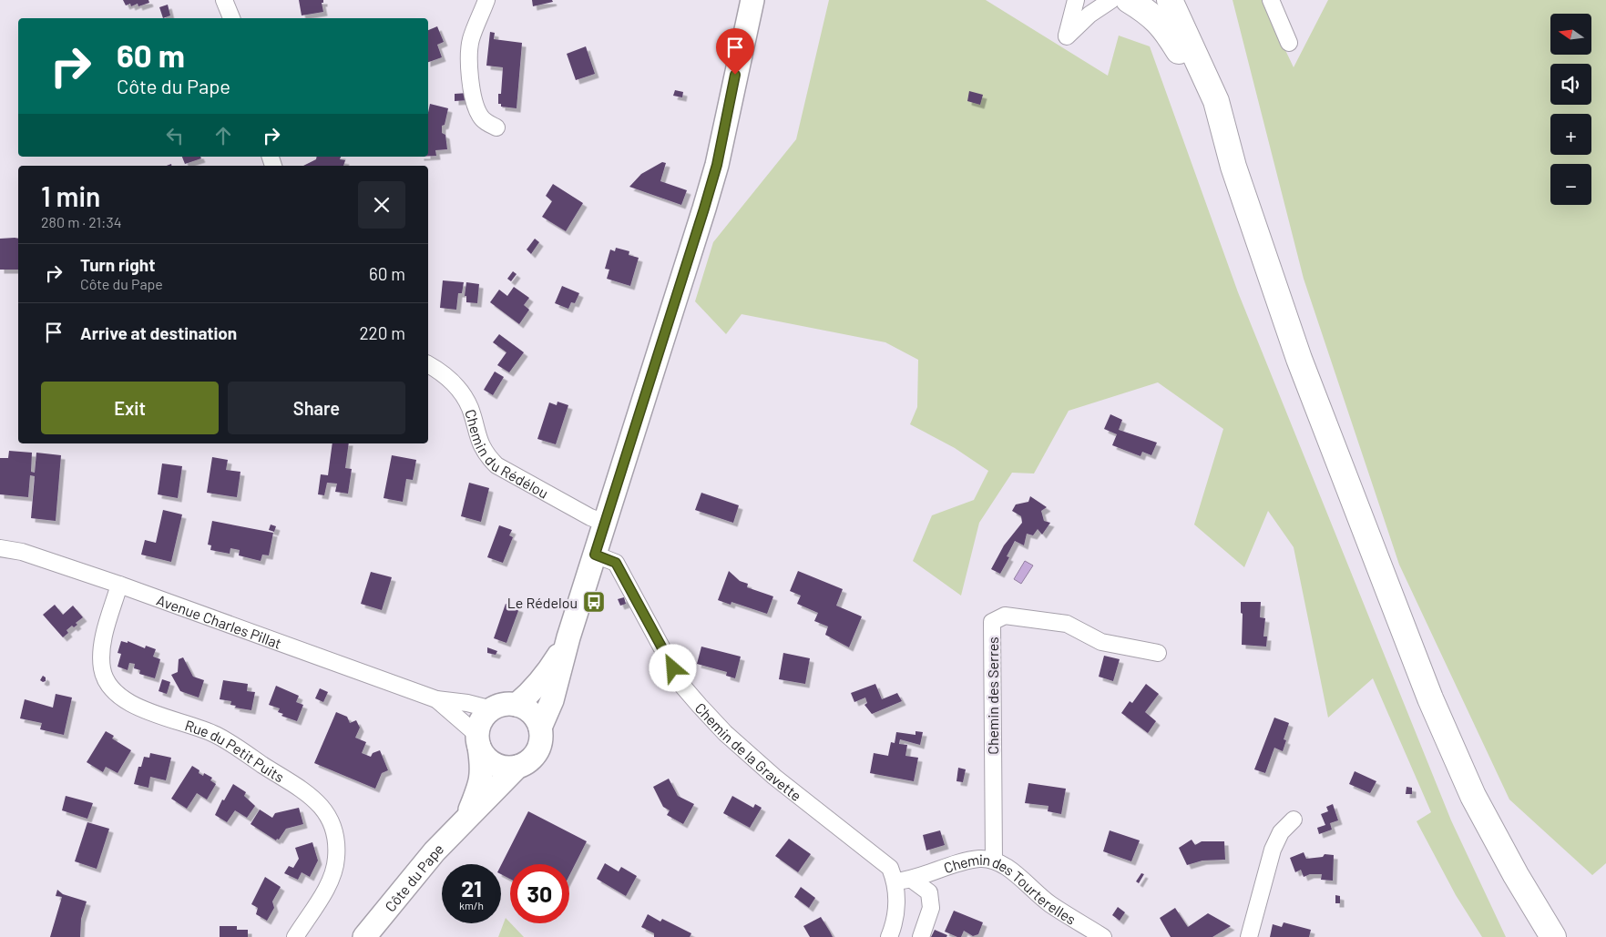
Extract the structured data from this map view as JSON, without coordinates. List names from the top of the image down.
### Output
{
  "streets": {
    "main road": ["Côte du Pape"],
    "street": [
      "Chemin du Rédélou",
      "Avenue Charles Pillat",
      "Chemin des Serres",
      "Chemin de la Gravette",
      "Rue du Petit Puits",
      "Chemin des Tourterelles"
    ]
  },
  "crossings": [
    ["Avenue Charles Pillat", "Rue du Petit Puits"],
    ["Avenue Charles Pillat", "Côte du Pape"],
    ["Chemin des Serres", "Chemin des Tourterelles"],
    ["Chemin de la Gravette", "Chemin des Tourterelles"]
  ],
  "places": {
    "bus stop": ["Le Rédelou"]
  },
  "north": "left",
  "page": {
    "map_buttons": ["+", "−"],
    "turn": ["60 m", "Côte du Pape"],
    "heading": ["1 min", "280 m · 21:34"],
    "list": [
      {
        "name": "Turn right",
        "note": "Côte du Pape",
        "value": "60 m"
      },
      {
        "name": "Arrive at destination",
        "value": "220 m"
      }
    ],
    "buttons": ["Exit", "Share"],
    "speed": "21 km/h",
    "limit": "30"
  }
}
